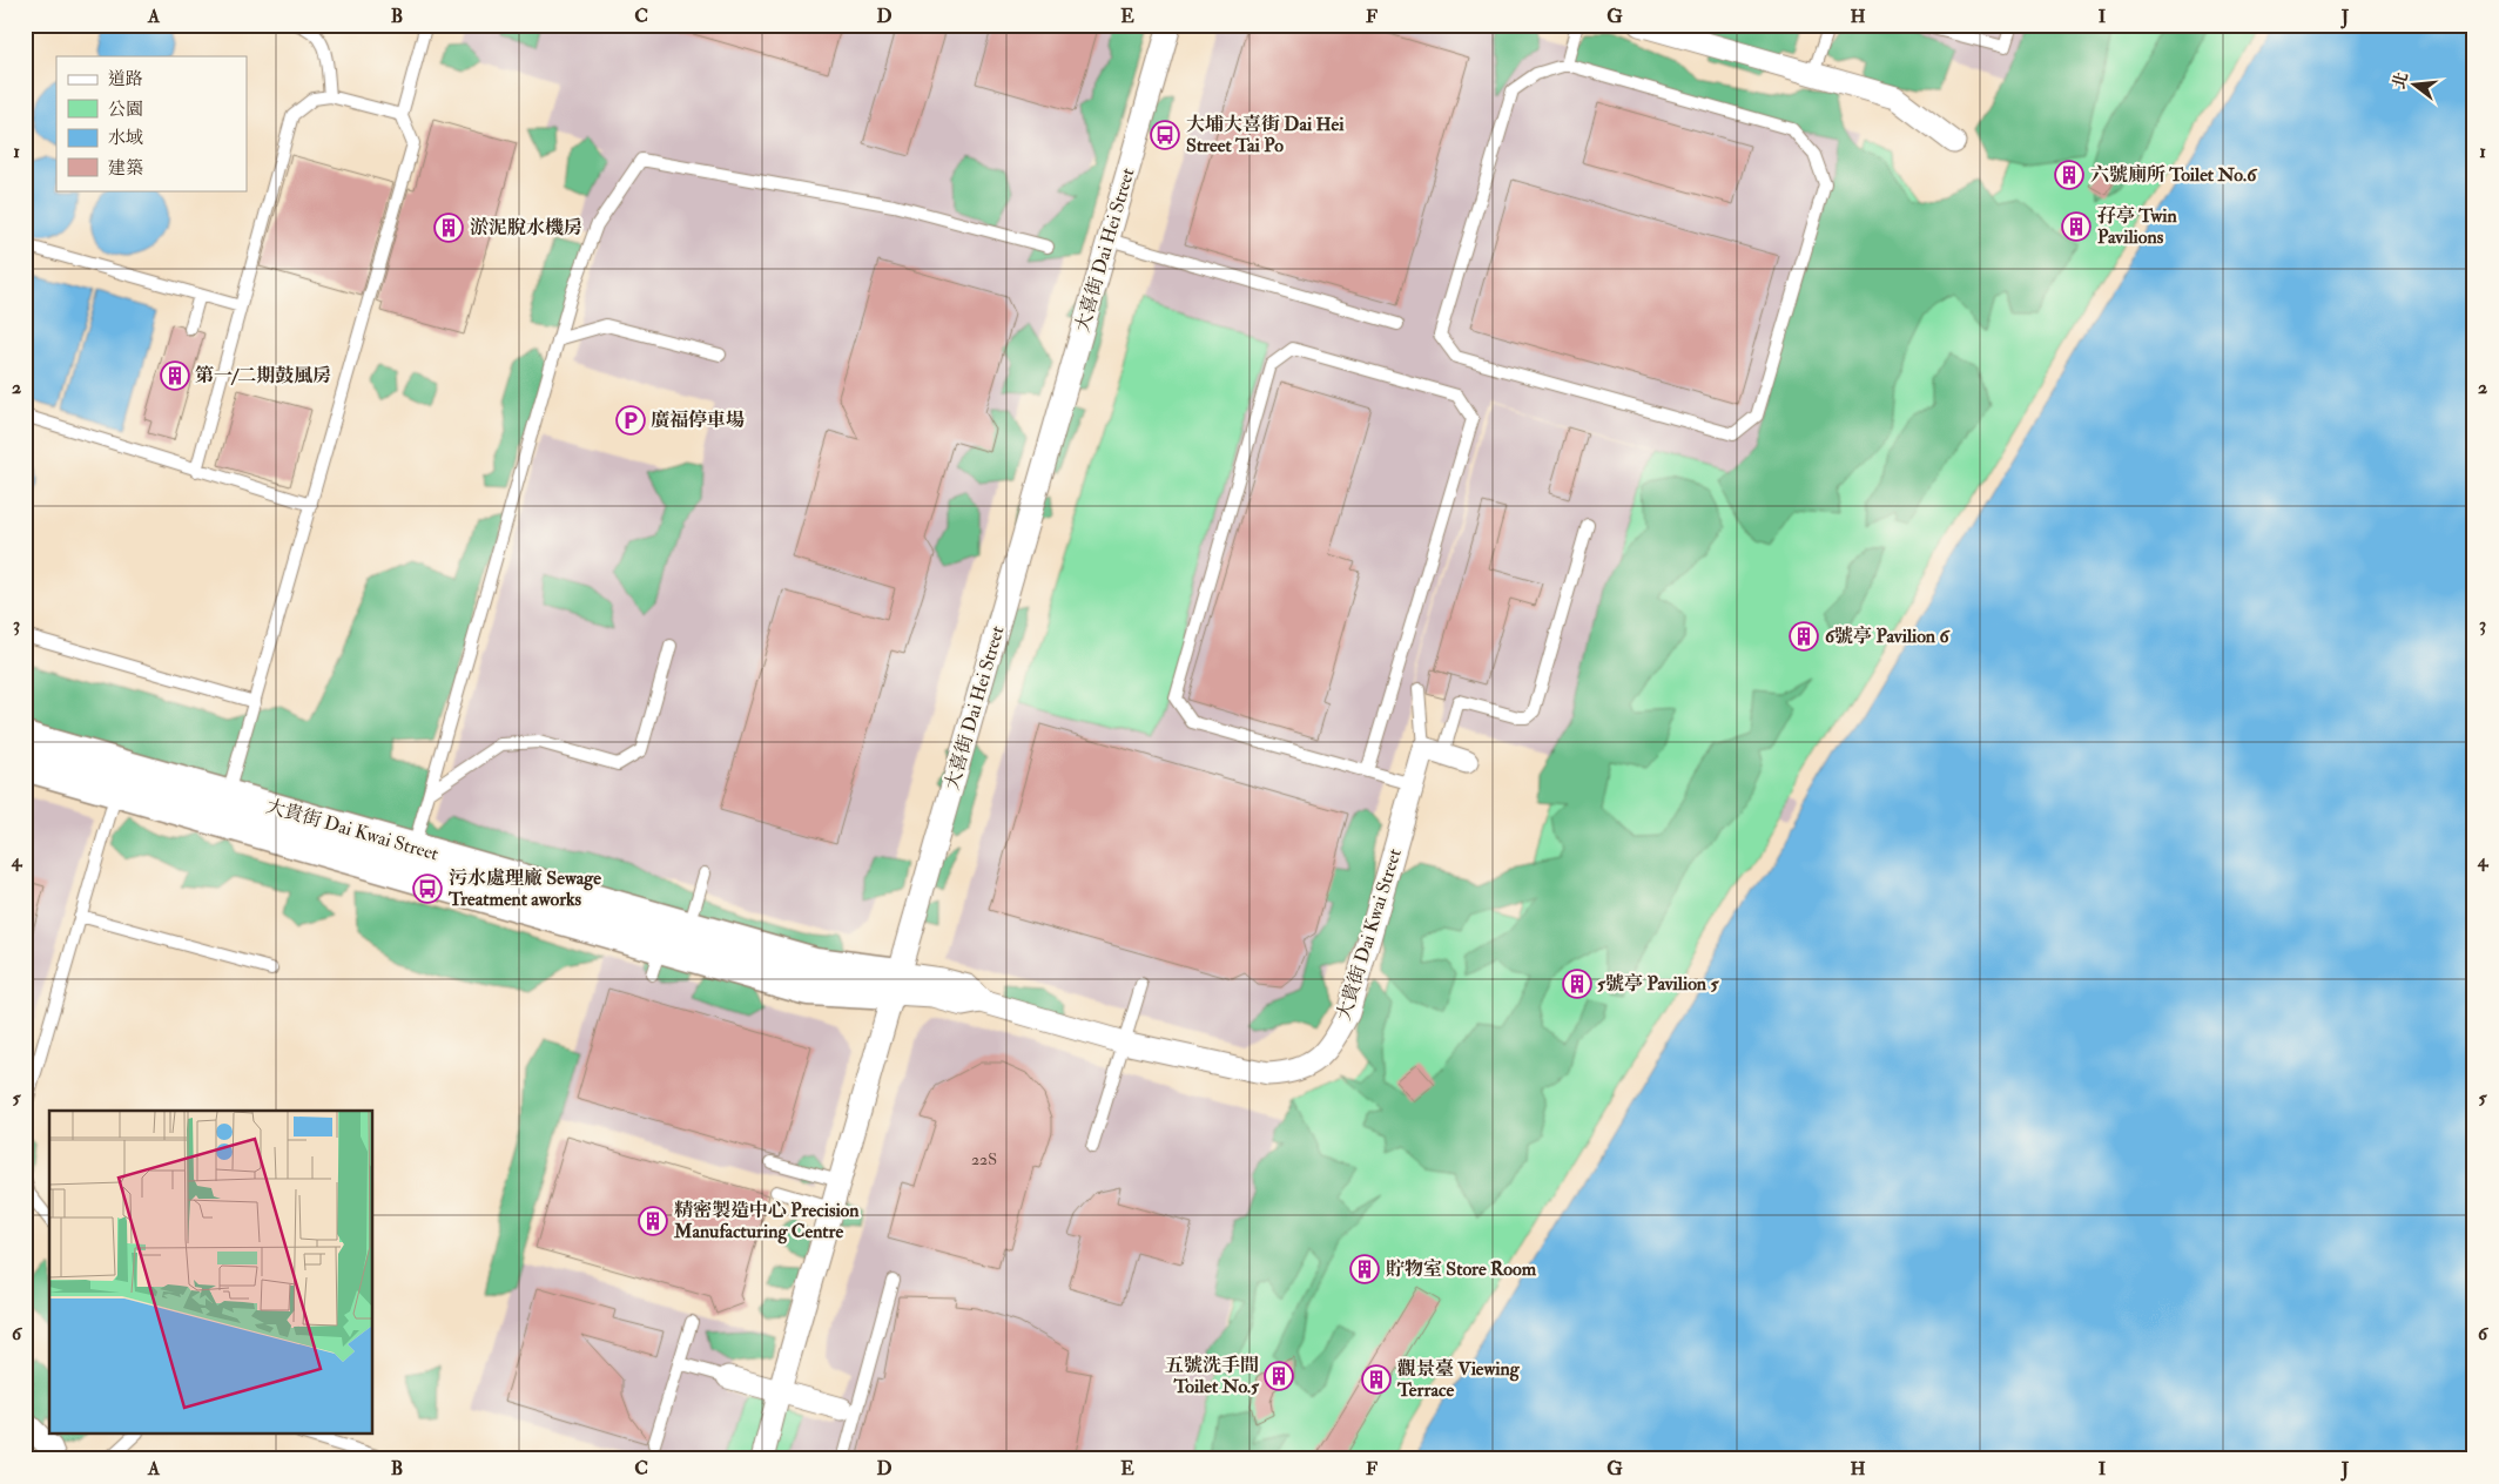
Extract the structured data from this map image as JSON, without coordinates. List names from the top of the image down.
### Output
{
  "streets": {
    "street": ["大喜街 Dai Hei Street", "大貴街 Dai Kwai Street"]
  },
  "crossings": [
    ["大喜街 Dai Hei Street", "大貴街 Dai Kwai Street"]
  ],
  "places": {
    "bus stop": ["大埔大喜街 Dai Hei Street Tai Po", "污水處理廠 Sewage Treatment aworks"],
    "building": [
      "六號廁所 Toilet No.6",
      "孖亭 Twin Pavilions",
      "淤泥脫水機房",
      "第一/二期鼓風房",
      "6號亭 Pavilion 6",
      "5號亭 Pavilion 5",
      "精密製造中心 Precision Manufacturing Centre",
      "貯物室 Store Room",
      "五號洗手間 Toilet No.5",
      "觀景臺 Viewing Terrace"
    ],
    "parking": ["廣福停車場"]
  },
  "house_numbers": ["22S"],
  "legend": [
    "道路",
    "公園",
    "水域",
    "建築"
  ],
  "north": "left",
  "grid": {
    "columns": [
      "A",
      "B",
      "C",
      "D",
      "E",
      "F",
      "G",
      "H",
      "I",
      "J"
    ],
    "rows": [
      "1",
      "2",
      "3",
      "4",
      "5",
      "6"
    ]
  }
}
